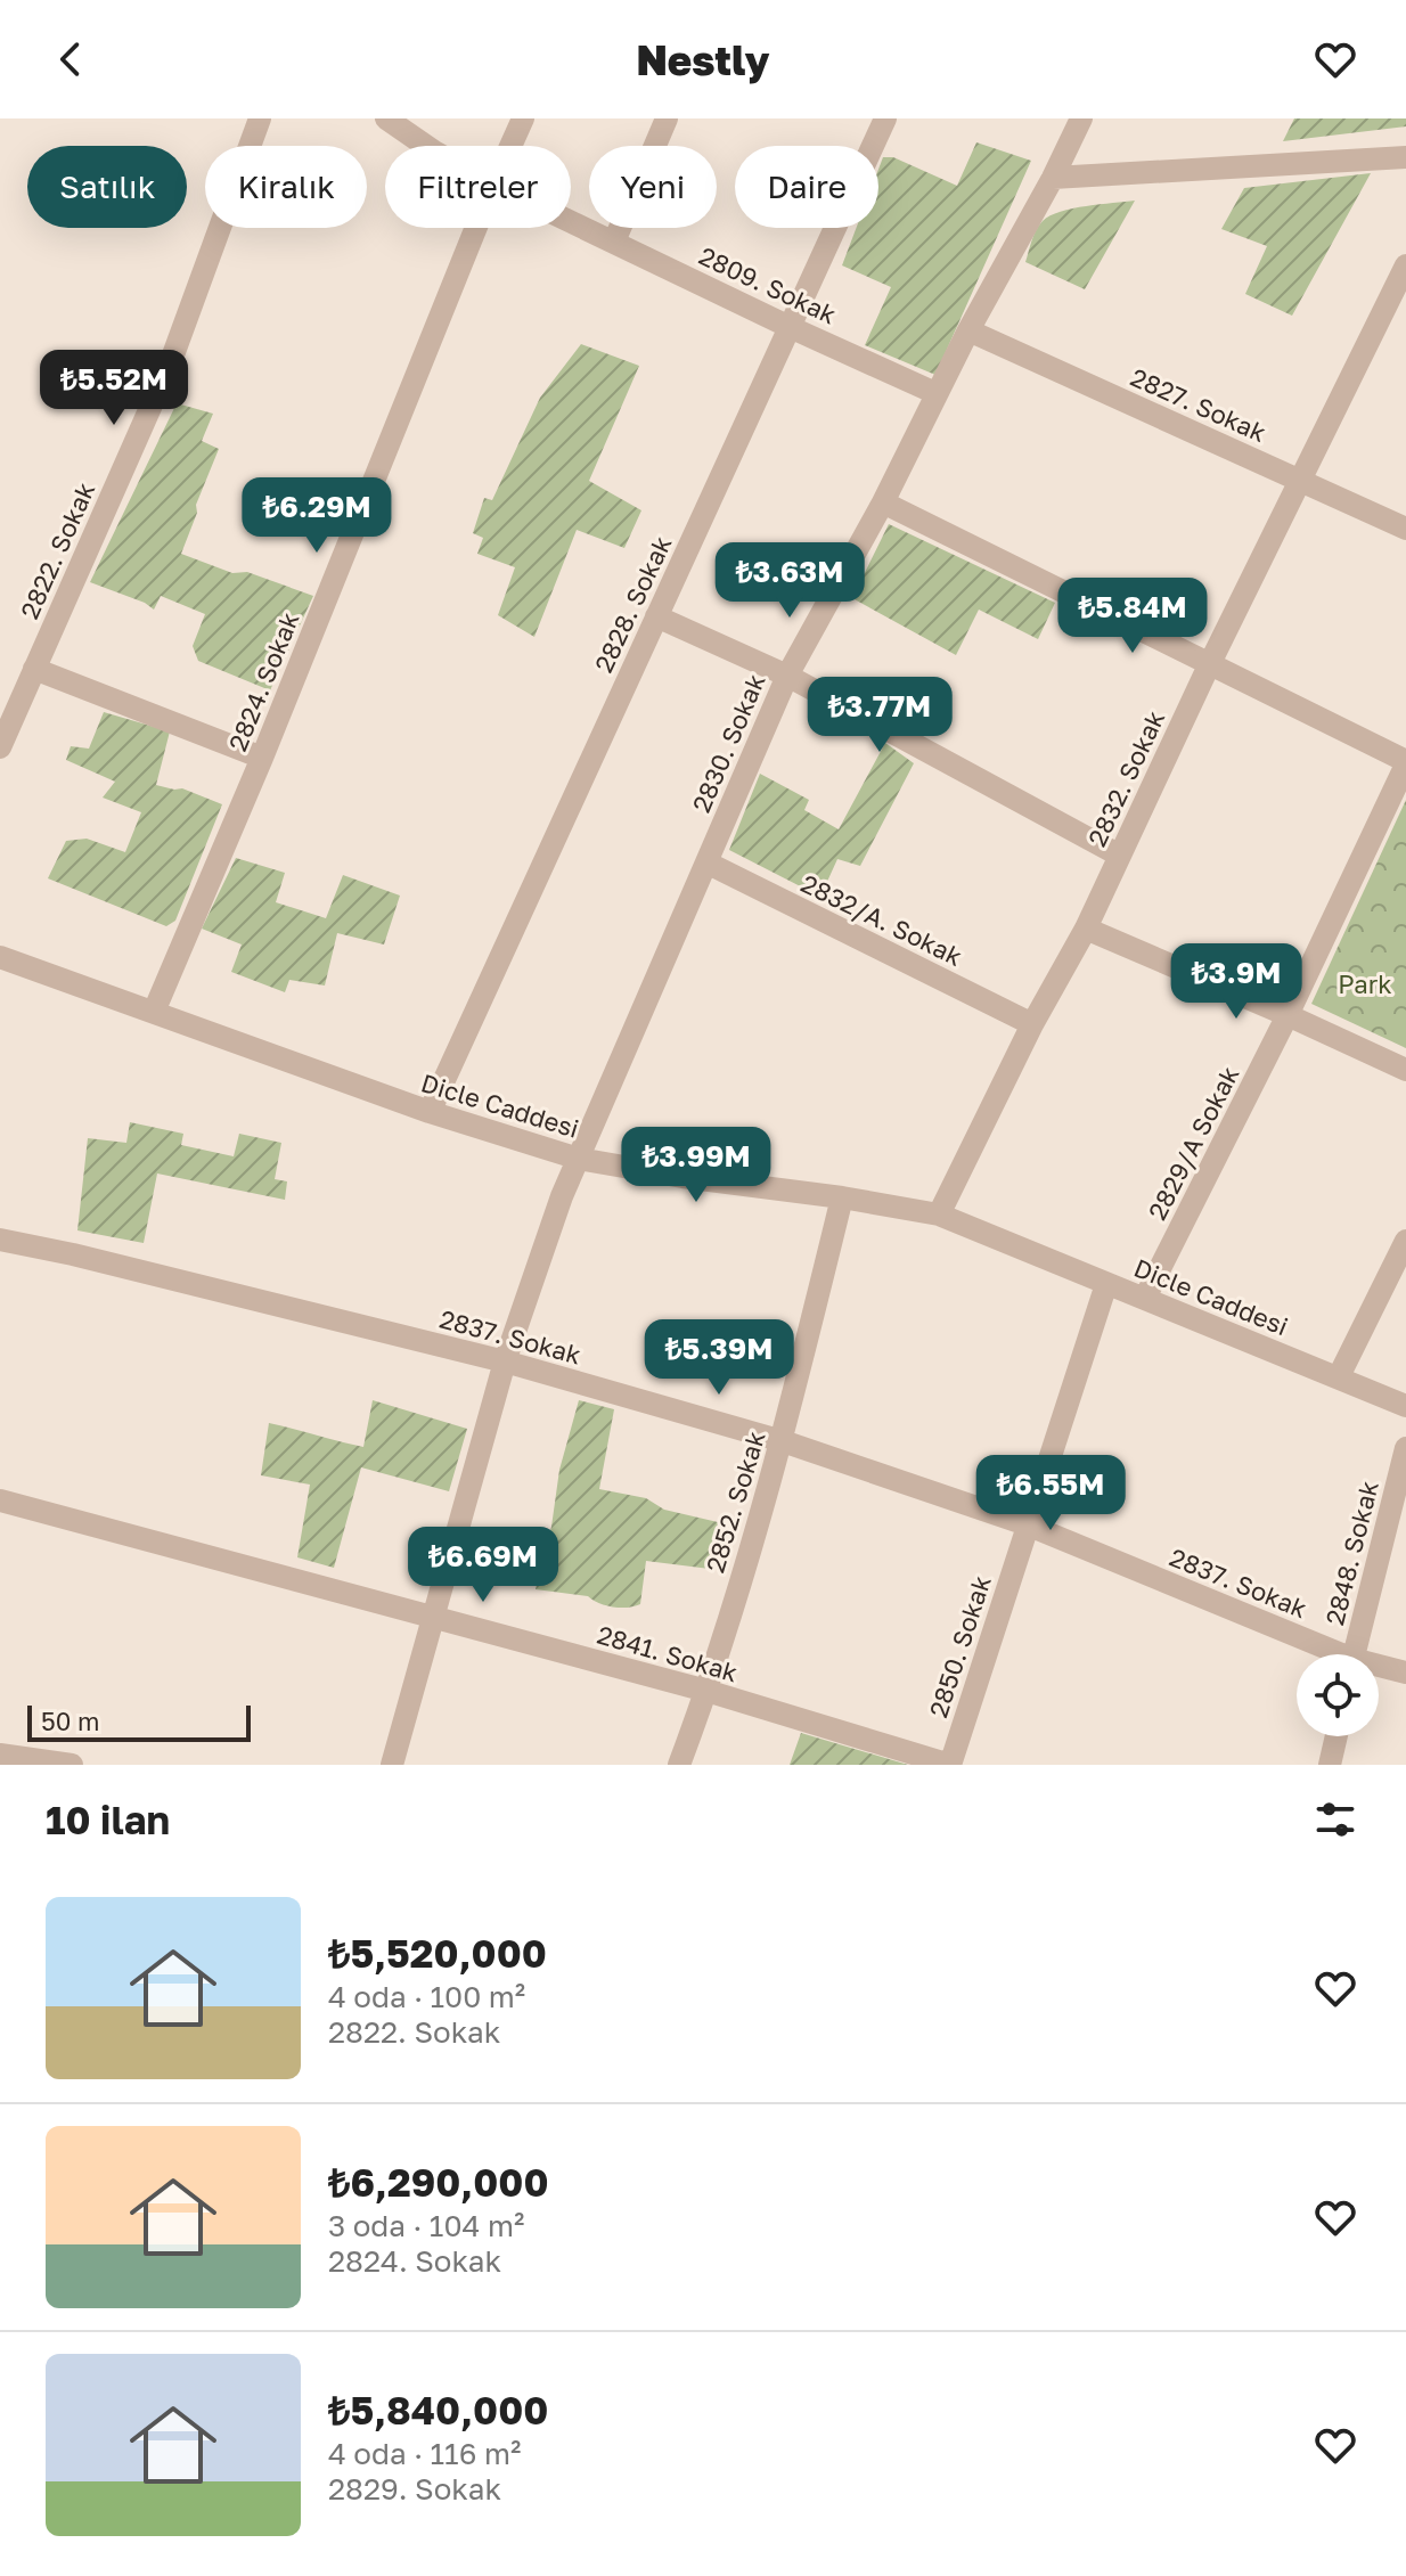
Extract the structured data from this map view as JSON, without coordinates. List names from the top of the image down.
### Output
{
  "streets": {
    "street": [
      "2809. Sokak",
      "2827. Sokak",
      "2822. Sokak",
      "2828. Sokak",
      "2824. Sokak",
      "2830. Sokak",
      "2832. Sokak",
      "2832/A. Sokak",
      "Dicle Caddesi",
      "2829/A Sokak",
      "2837. Sokak",
      "2852. Sokak",
      "2848. Sokak",
      "2850. Sokak",
      "2841. Sokak"
    ]
  },
  "crossings": [
    ["2809. Sokak", "2828. Sokak"],
    ["2809. Sokak", "2830. Sokak"],
    ["2827. Sokak", "2830. Sokak"],
    ["2827. Sokak", "2832. Sokak"],
    ["2828. Sokak", "Dicle Caddesi"],
    ["2824. Sokak", "Dicle Caddesi"],
    ["2830. Sokak", "2832/A. Sokak"],
    ["2830. Sokak", "Dicle Caddesi"],
    ["2830. Sokak", "2837. Sokak"],
    ["2830. Sokak", "2841. Sokak"],
    ["2832. Sokak", "2832/A. Sokak"],
    ["2832. Sokak", "Dicle Caddesi"],
    ["Dicle Caddesi", "2829/A Sokak"],
    ["Dicle Caddesi", "2852. Sokak"],
    ["Dicle Caddesi", "2850. Sokak"],
    ["2837. Sokak", "2852. Sokak"],
    ["2837. Sokak", "2850. Sokak"],
    ["2852. Sokak", "2841. Sokak"],
    ["2850. Sokak", "2841. Sokak"]
  ],
  "parks": ["Park"],
  "scale_bar": "50 m",
  "page": {
    "header": "Nestly",
    "chip": [
      "Satılık",
      "Kiralık",
      "Filtreler",
      "Yeni",
      "Daire"
    ],
    "price": [
      "₺5.52M",
      "₺6.29M",
      "₺3.63M",
      "₺5.84M",
      "₺3.77M",
      "₺3.9M",
      "₺3.99M",
      "₺5.39M",
      "₺6.55M",
      "₺6.69M"
    ],
    "scale": "50 m",
    "heading": "10 ilan",
    "list": [
      {
        "name": "₺5,520,000",
        "note": "4 oda · 100 m² · 2822. Sokak"
      },
      {
        "name": "₺6,290,000",
        "note": "3 oda · 104 m² · 2824. Sokak"
      },
      {
        "name": "₺5,840,000",
        "note": "4 oda · 116 m² · 2829. Sokak"
      }
    ]
  }
}
